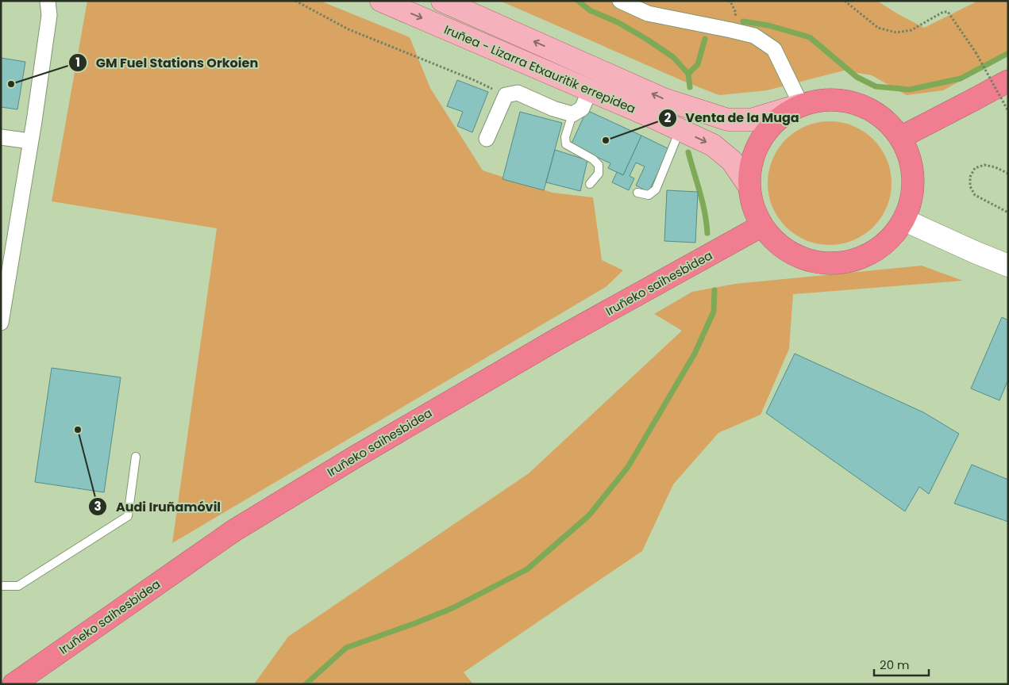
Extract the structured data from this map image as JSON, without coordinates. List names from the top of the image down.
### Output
{
  "streets": {
    "highway": ["Iruñeko saihesbidea"],
    "main road": ["Iruñea - Lizarra Etxauritik errepidea"]
  },
  "places": ["GM Fuel Stations Orkoien", "Venta de la Muga", "Audi Iruñamóvil"],
  "scale_bar": "20 m"
}
